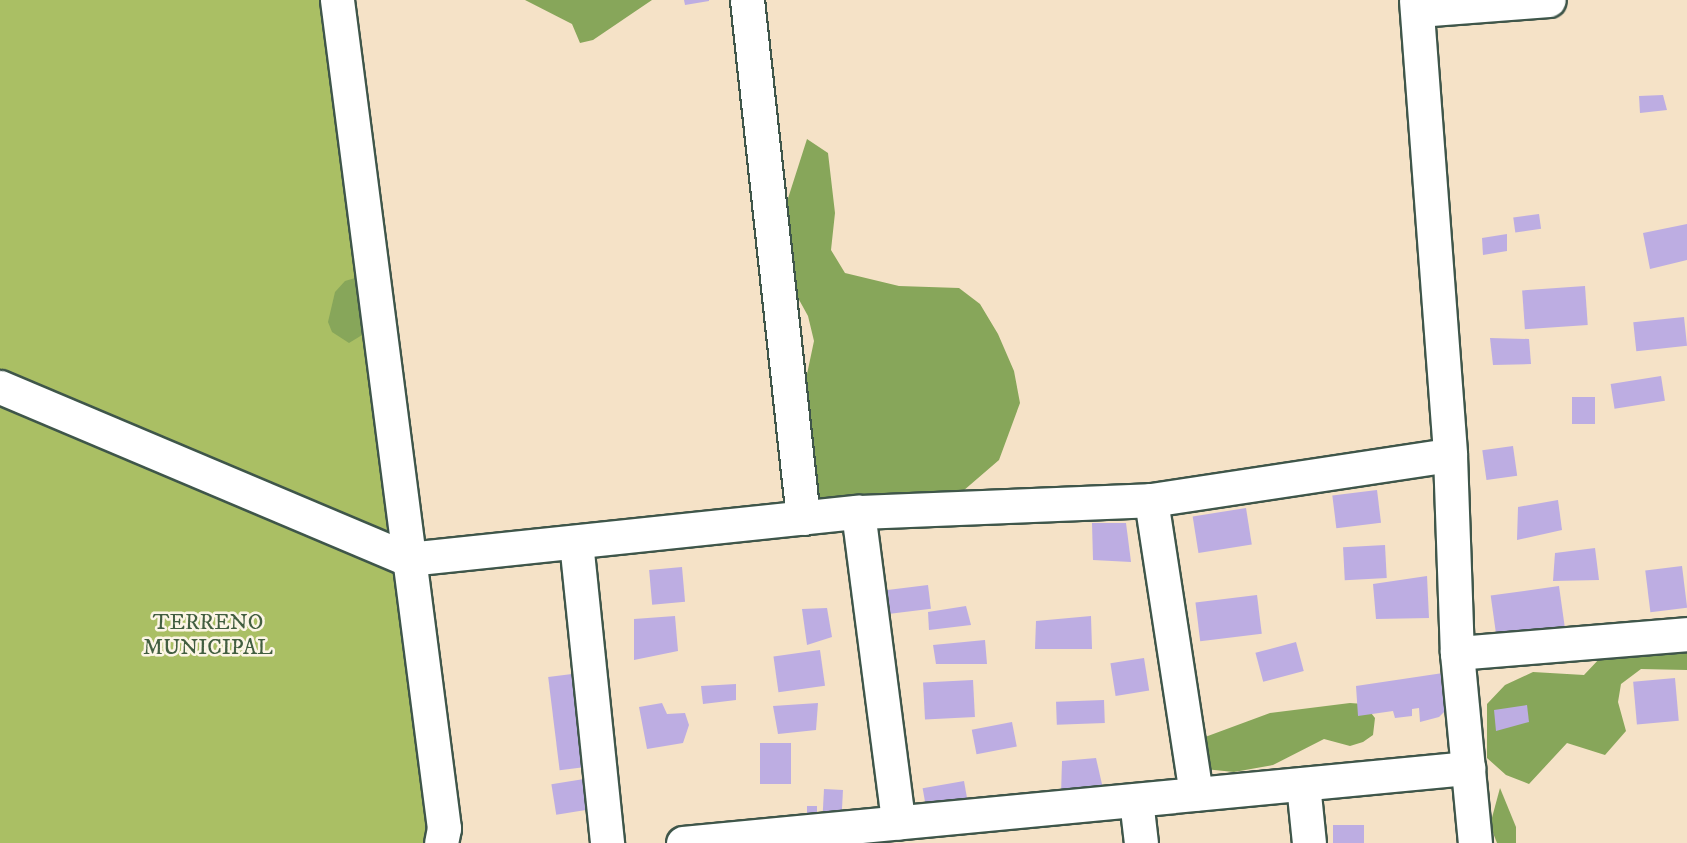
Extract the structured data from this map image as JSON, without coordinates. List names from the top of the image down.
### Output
{
  "parks": ["TERRENO MUNICIPAL"]
}
